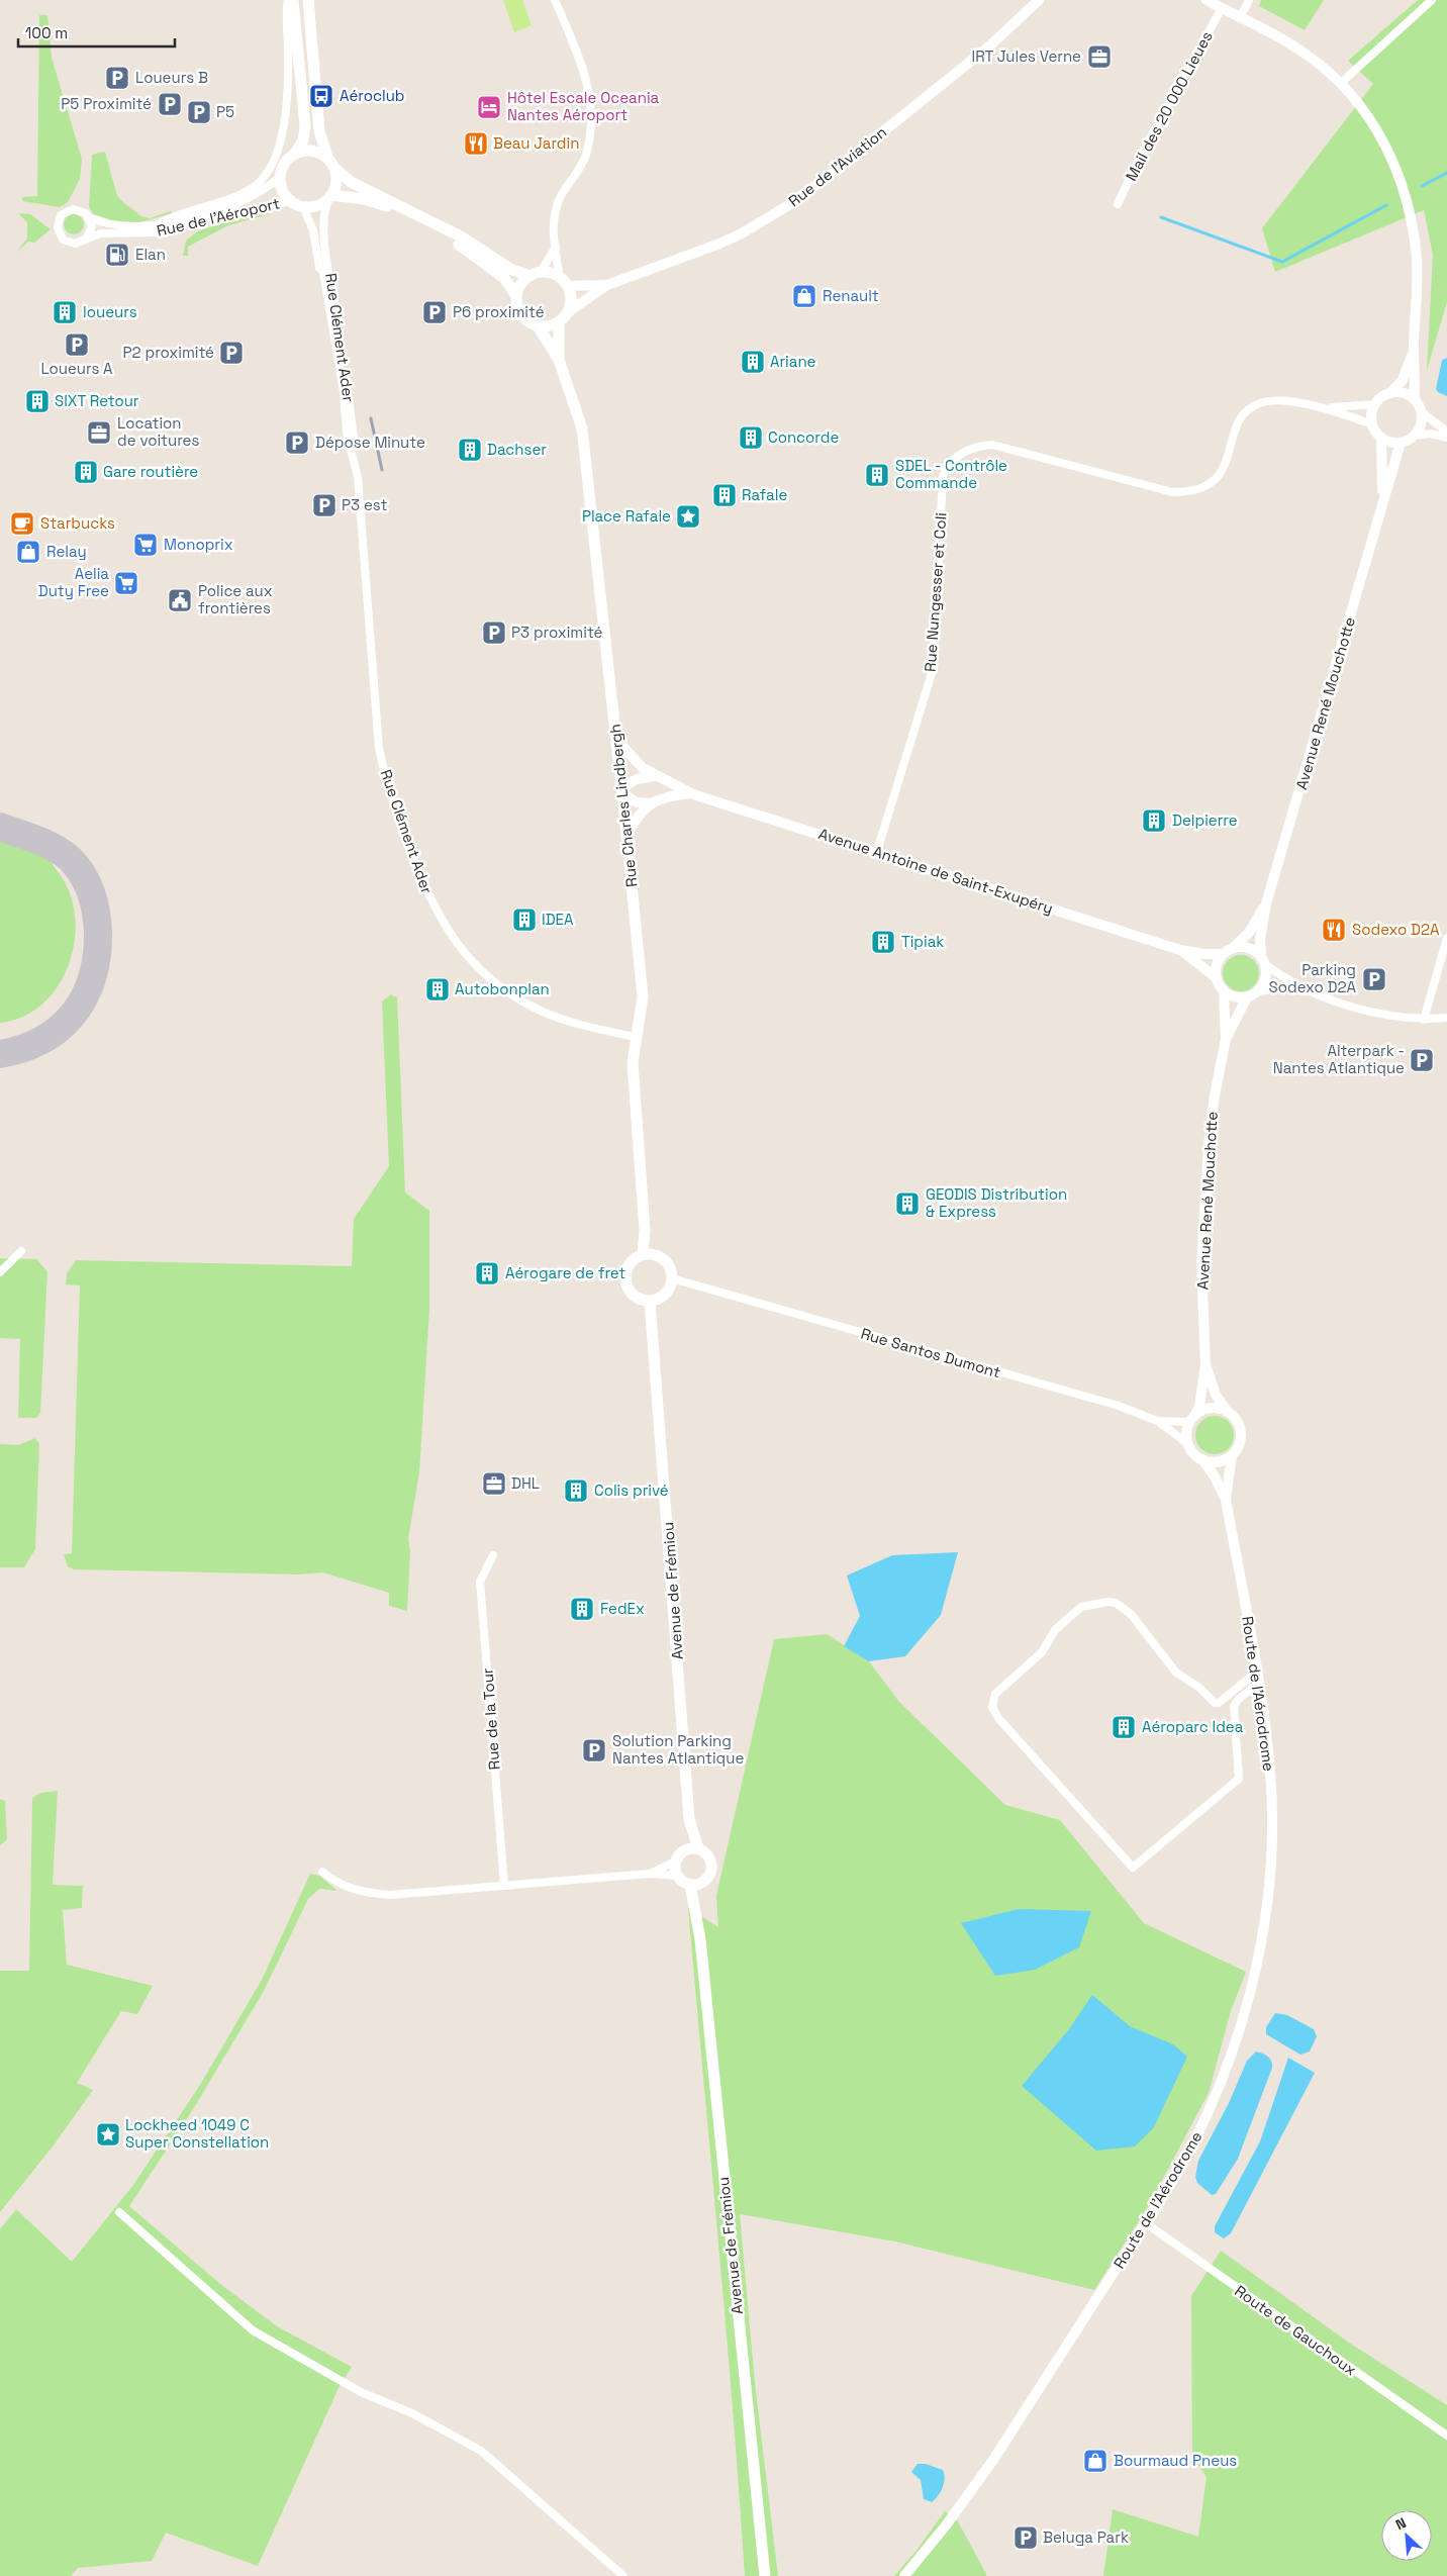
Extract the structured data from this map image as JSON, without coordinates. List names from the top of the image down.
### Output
{
  "streets": {
    "main road": ["Rue Charles Lindbergh", "Avenue de Frémiou"],
    "street": [
      "Mail des 20 000 Lieues",
      "Rue de l'Aviation",
      "Rue de l'Aéroport",
      "Rue Clément Ader",
      "Rue Nungesser et Coli",
      "Avenue René Mouchotte",
      "Avenue Antoine de Saint-Exupéry",
      "Rue Santos Dumont",
      "Route de l'Aérodrome",
      "Rue de la Tour",
      "Route de Gauchoux"
    ]
  },
  "crossings": [
    ["Rue de l'Aviation", "Rue Charles Lindbergh"],
    ["Rue de l'Aéroport", "Rue Clément Ader"],
    ["Rue Clément Ader", "Rue Charles Lindbergh"],
    ["Rue Nungesser et Coli", "Avenue René Mouchotte"],
    ["Rue Nungesser et Coli", "Avenue Antoine de Saint-Exupéry"],
    ["Avenue René Mouchotte", "Avenue Antoine de Saint-Exupéry"],
    ["Avenue René Mouchotte", "Rue Santos Dumont"],
    ["Avenue René Mouchotte", "Route de l'Aérodrome"],
    ["Rue Charles Lindbergh", "Avenue Antoine de Saint-Exupéry"],
    ["Rue Charles Lindbergh", "Rue Santos Dumont"],
    ["Rue Charles Lindbergh", "Avenue de Frémiou"],
    ["Rue Santos Dumont", "Avenue de Frémiou"],
    ["Rue Santos Dumont", "Route de l'Aérodrome"],
    ["Route de l'Aérodrome", "Route de Gauchoux"]
  ],
  "places": {
    "office": ["IRT Jules Verne", "Location de voitures", "DHL"],
    "parking": [
      "Loueurs B",
      "P5 Proximité",
      "P5",
      "P6 proximité",
      "Loueurs A",
      "P2 proximité",
      "Dépose Minute",
      "P3 est",
      "P3 proximité",
      "Parking Sodexo D2A",
      "Alterpark - Nantes Atlantique",
      "Solution Parking Nantes Atlantique",
      "Beluga Park"
    ],
    "bus stop": ["Aéroclub"],
    "hotel": ["Hôtel Escale Oceania Nantes Aéroport"],
    "restaurant": ["Beau Jardin", "Sodexo D2A"],
    "fuel station": ["Elan"],
    "shop": ["Renault", "Relay", "Bourmaud Pneus"],
    "building": [
      "loueurs",
      "Ariane",
      "SIXT Retour",
      "Concorde",
      "Dachser",
      "Gare routière",
      "SDEL - Contrôle Commande",
      "Rafale",
      "Delpierre",
      "IDEA",
      "Tipiak",
      "Autobonplan",
      "GEODIS Distribution & Express",
      "Aérogare de fret",
      "Colis privé",
      "FedEx",
      "Aéroparc Idea"
    ],
    "place": ["Place Rafale", "Lockheed 1049 C Super Constellation"],
    "cafe": ["Starbucks"],
    "supermarket": ["Monoprix", "Aelia Duty Free"],
    "public building": ["Police aux frontières"]
  },
  "scale_bar": "100 m",
  "north": "top left"
}
